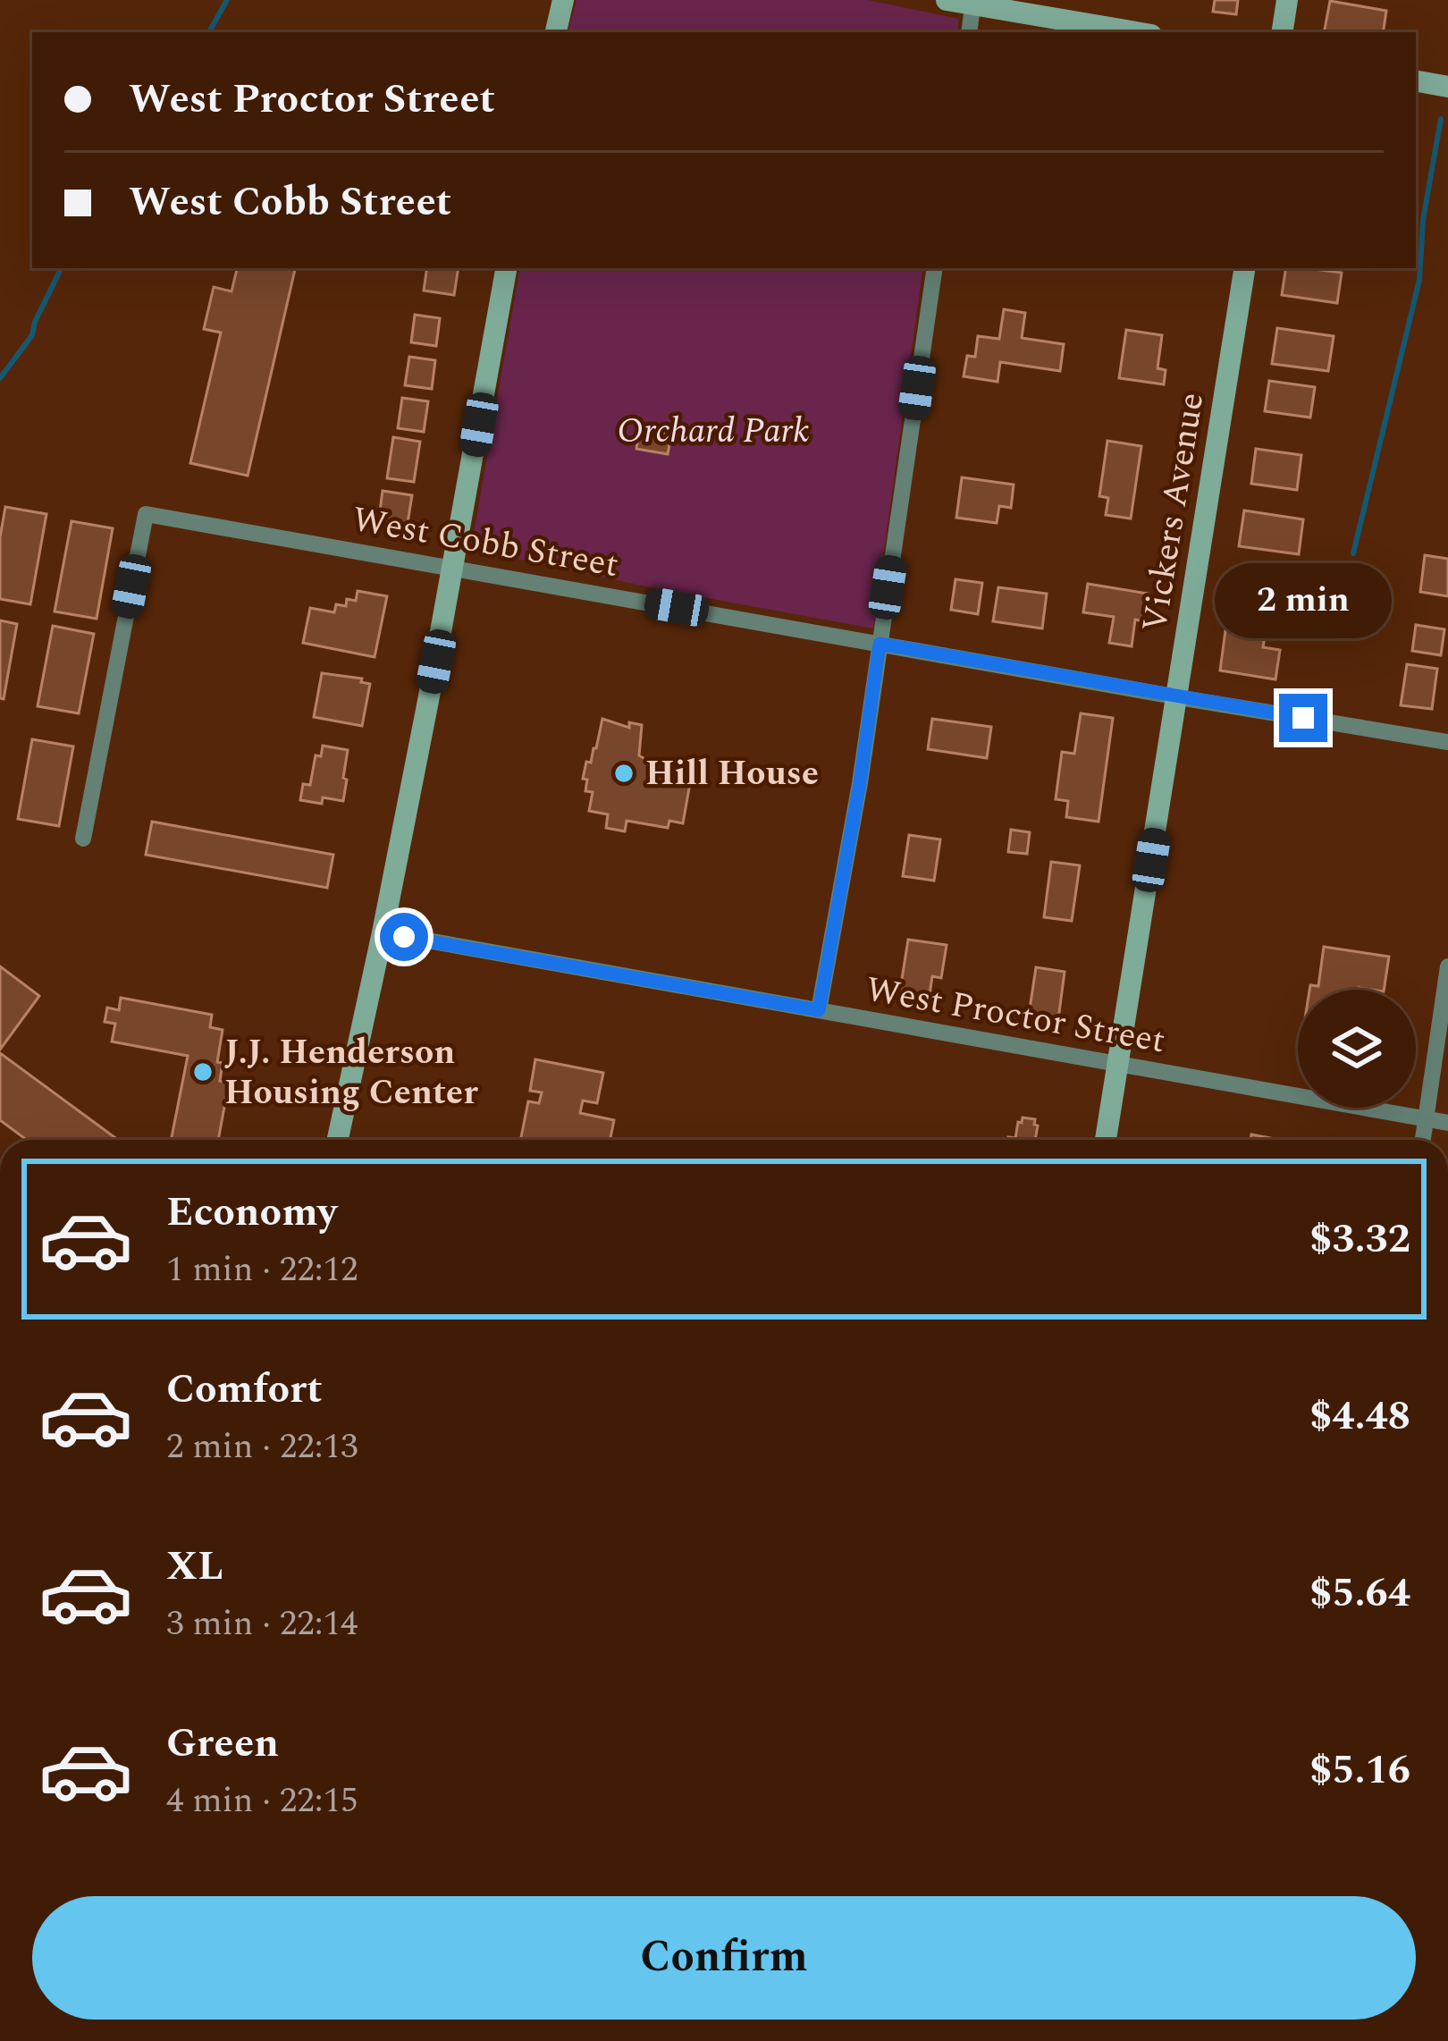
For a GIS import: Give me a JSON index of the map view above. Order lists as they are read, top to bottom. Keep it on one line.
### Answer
{"streets":{"main road":["Vickers Avenue"],"street":["West Cobb Street","West Proctor Street"]},"crossings":[["Vickers Avenue","West Cobb Street"],["Vickers Avenue","West Proctor Street"]],"parks":["Orchard Park"],"places":["Hill House","J.J. Henderson Housing Center"],"page":{"banner":["West Proctor Street","West Cobb Street"],"bubble":"2 min","list":[{"name":"Economy","note":"1 min · 22:12","value":"$3.32"},{"name":"Comfort","note":"2 min · 22:13","value":"$4.48"},{"name":"XL","note":"3 min · 22:14","value":"$5.64"},{"name":"Green","note":"4 min · 22:15","value":"$5.16"}],"buttons":"Confirm"}}
